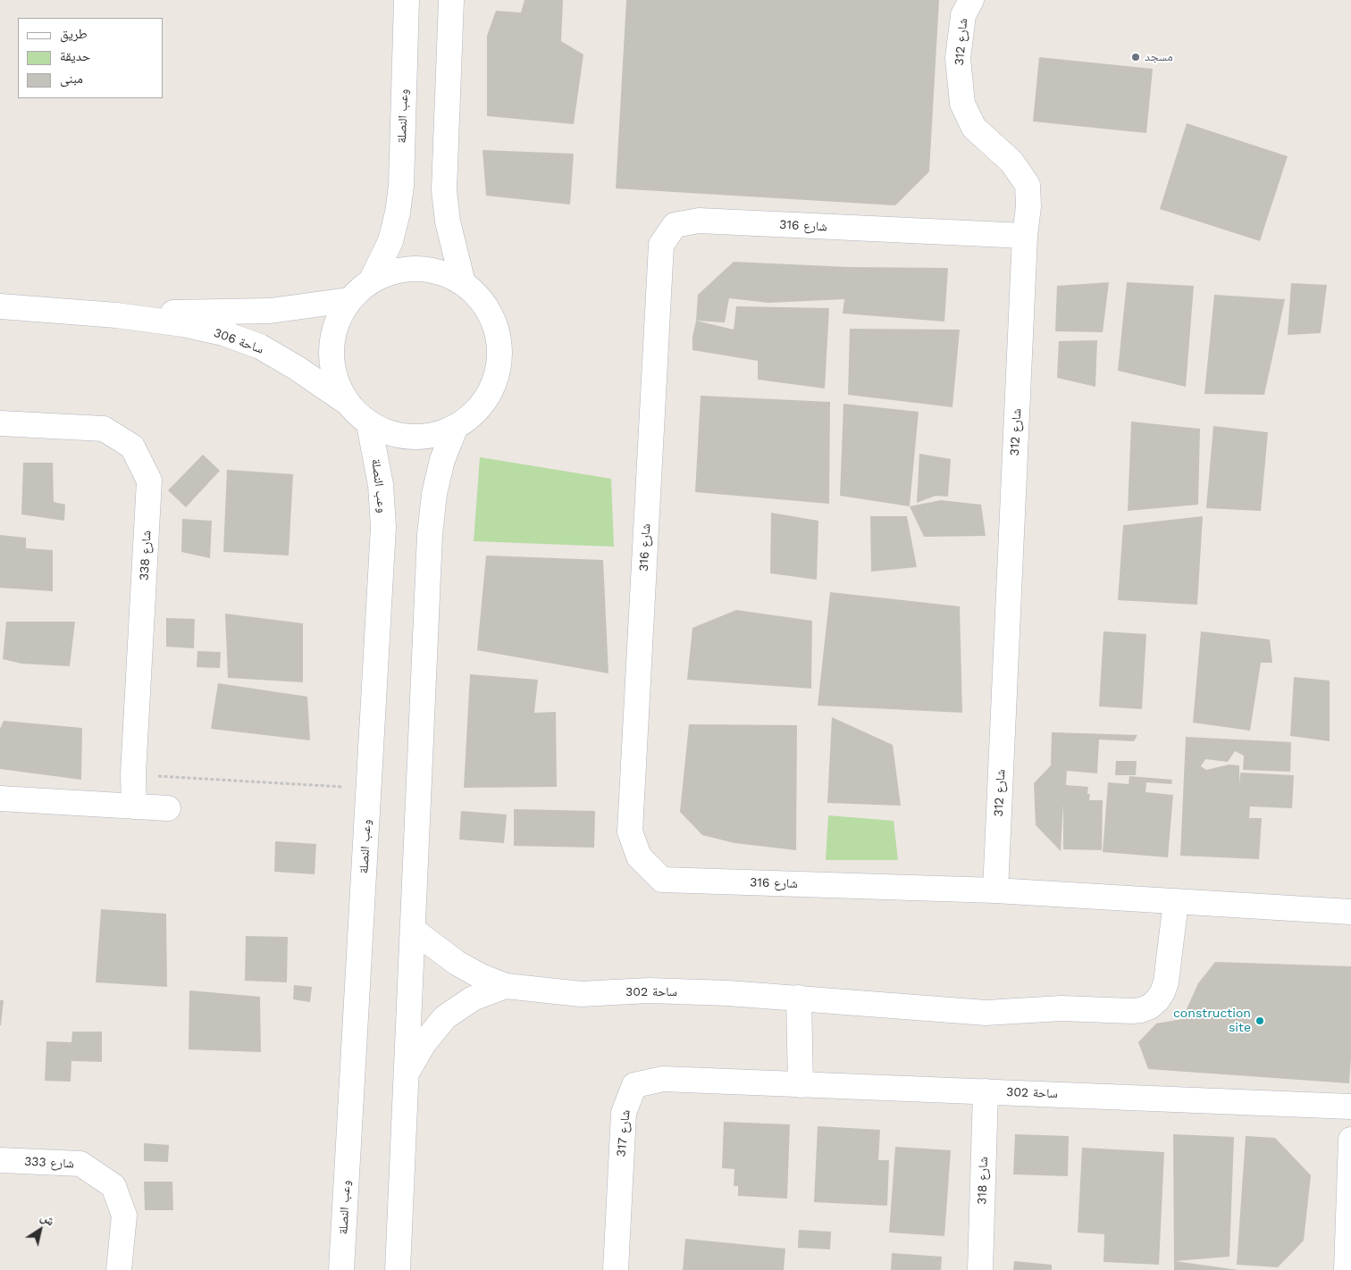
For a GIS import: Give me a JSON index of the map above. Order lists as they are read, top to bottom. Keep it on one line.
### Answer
{"streets":{"street":["شارع 312","وعب النصلة","شارع 316","ساحة 306","شارع 338","ساحة 302","شارع 317","شارع 333","شارع 318"]},"crossings":[["شارع 312","شارع 316"],["ساحة 302","شارع 317"],["ساحة 302","شارع 318"]],"places":["مسجد","construction site"],"legend":["طريق","حديقة","مبنى"],"north":"top right"}
